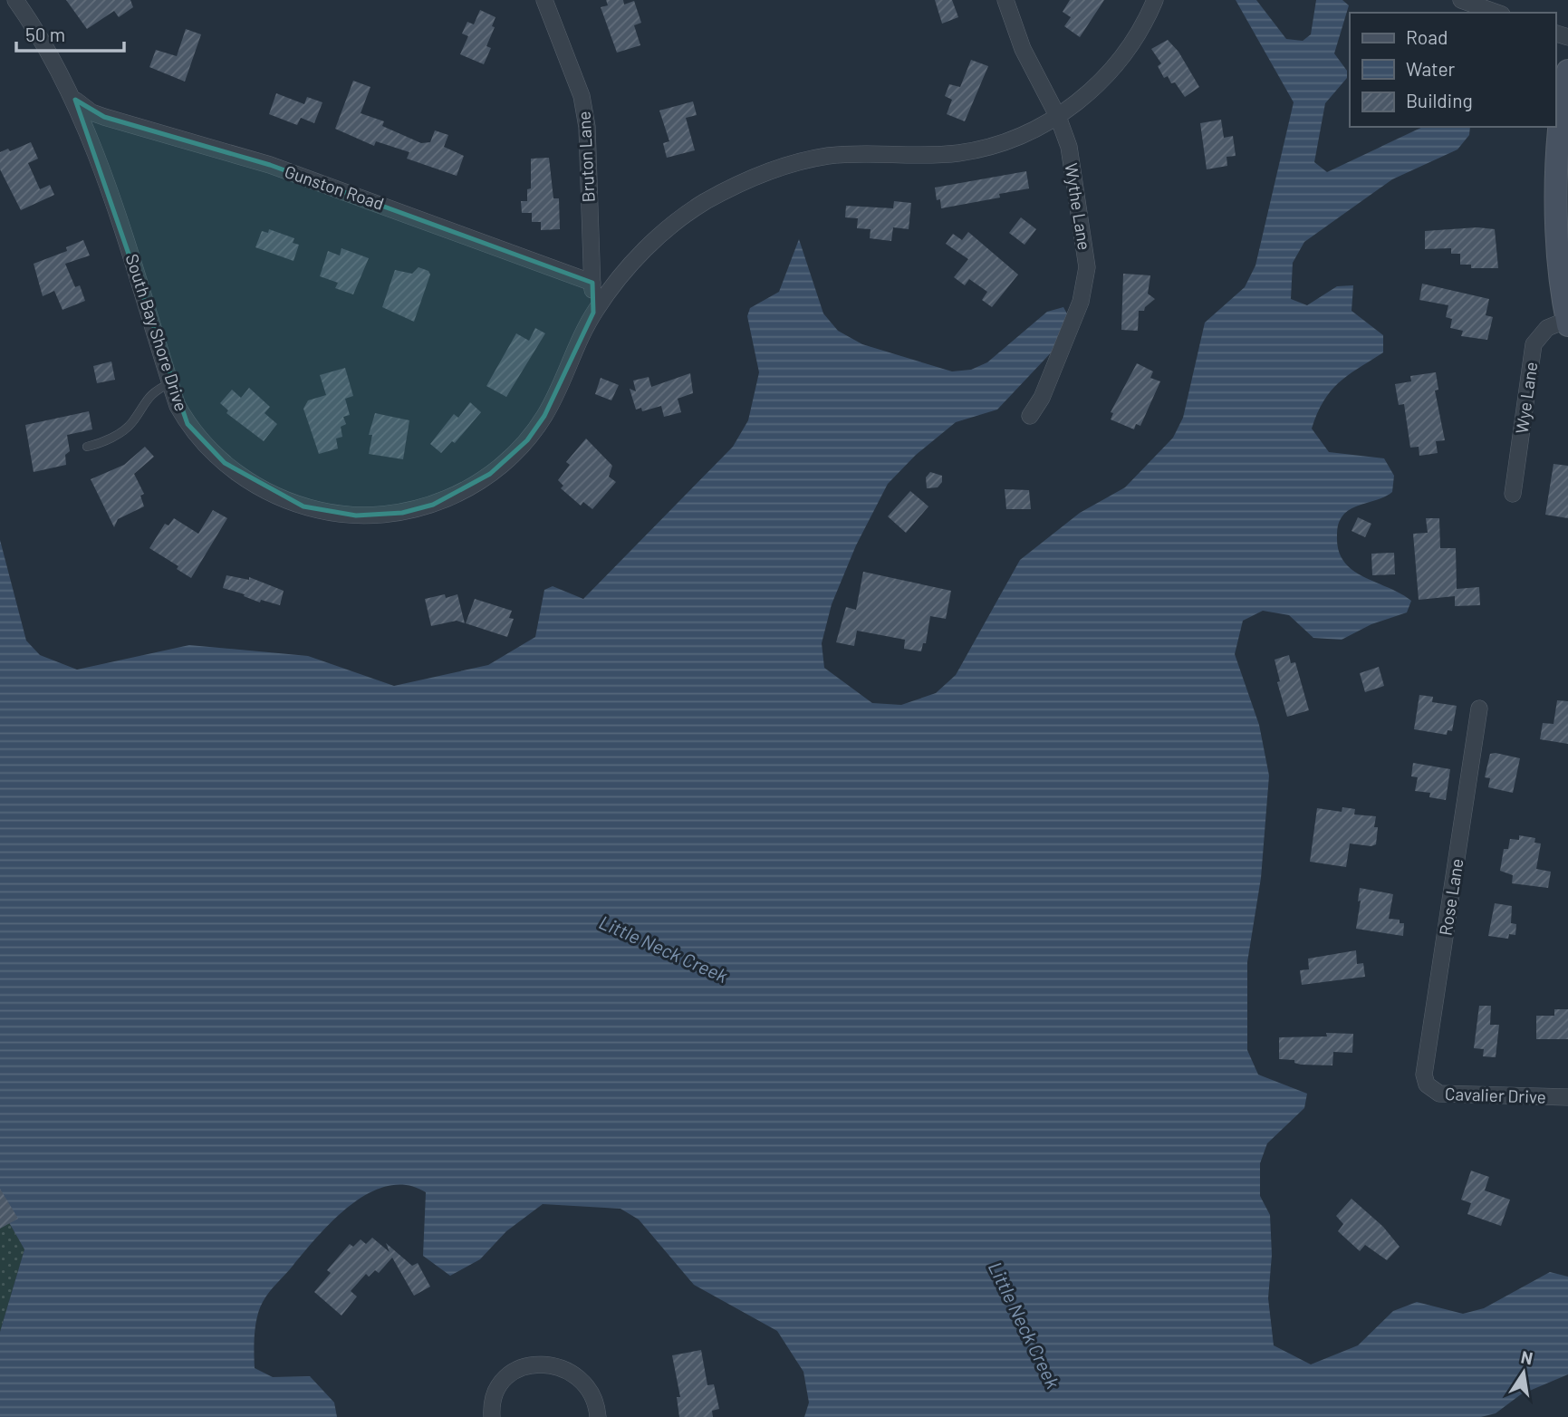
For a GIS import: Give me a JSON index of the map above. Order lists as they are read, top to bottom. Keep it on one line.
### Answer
{"streets":{"street":["Bruton Lane","Gunston Road","Wythe Lane","South Bay Shore Drive","Wye Lane","Rose Lane","Cavalier Drive"]},"crossings":[["Bruton Lane","Gunston Road"],["Bruton Lane","South Bay Shore Drive"],["Gunston Road","South Bay Shore Drive"],["Wythe Lane","South Bay Shore Drive"],["Rose Lane","Cavalier Drive"]],"water":["Little Neck Creek"],"legend":["Road","Water","Building"],"scale_bar":"50 m","north":"top"}
